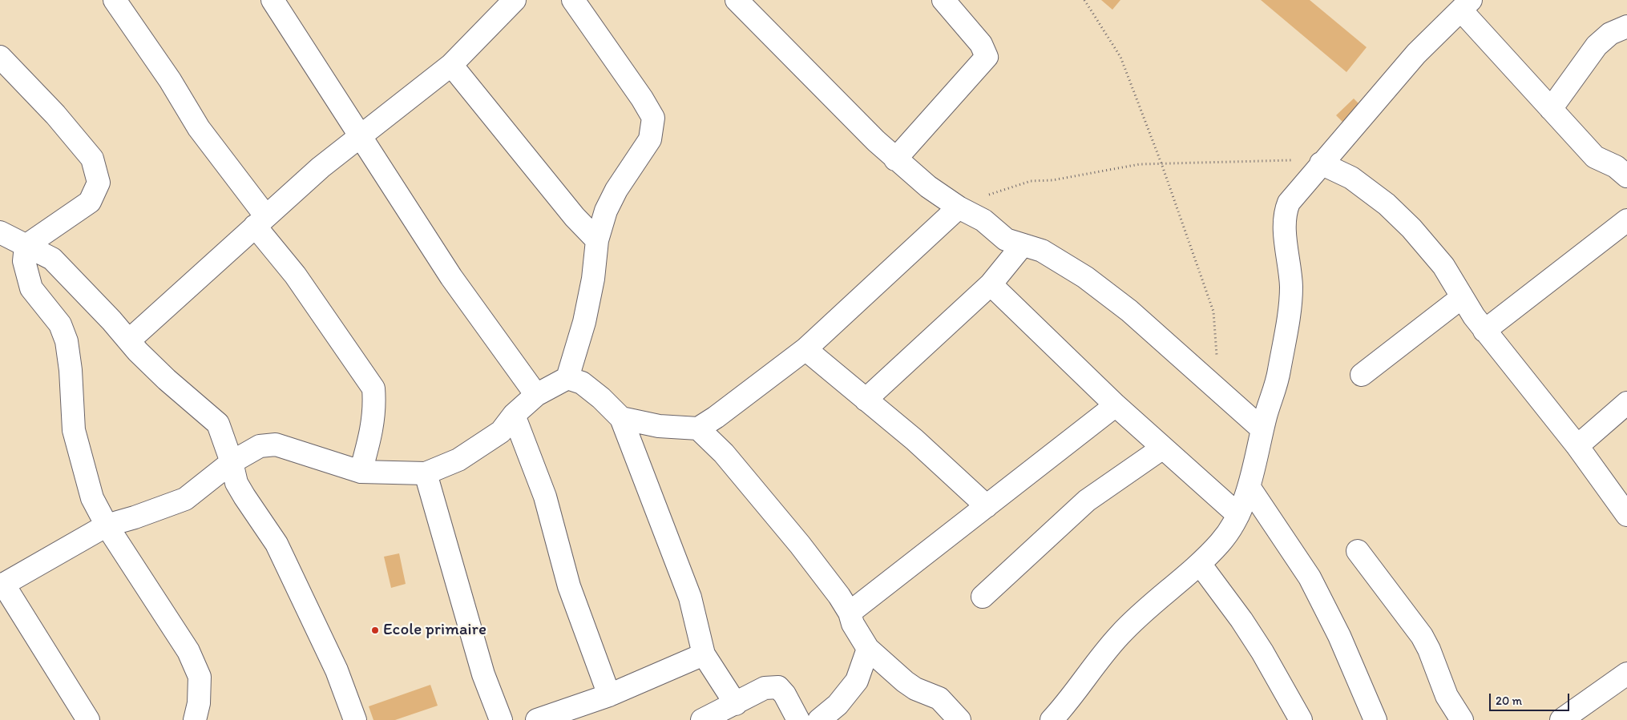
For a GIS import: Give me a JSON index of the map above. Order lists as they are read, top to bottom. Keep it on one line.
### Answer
{"places":["Ecole primaire"],"scale_bar":"20 m"}
